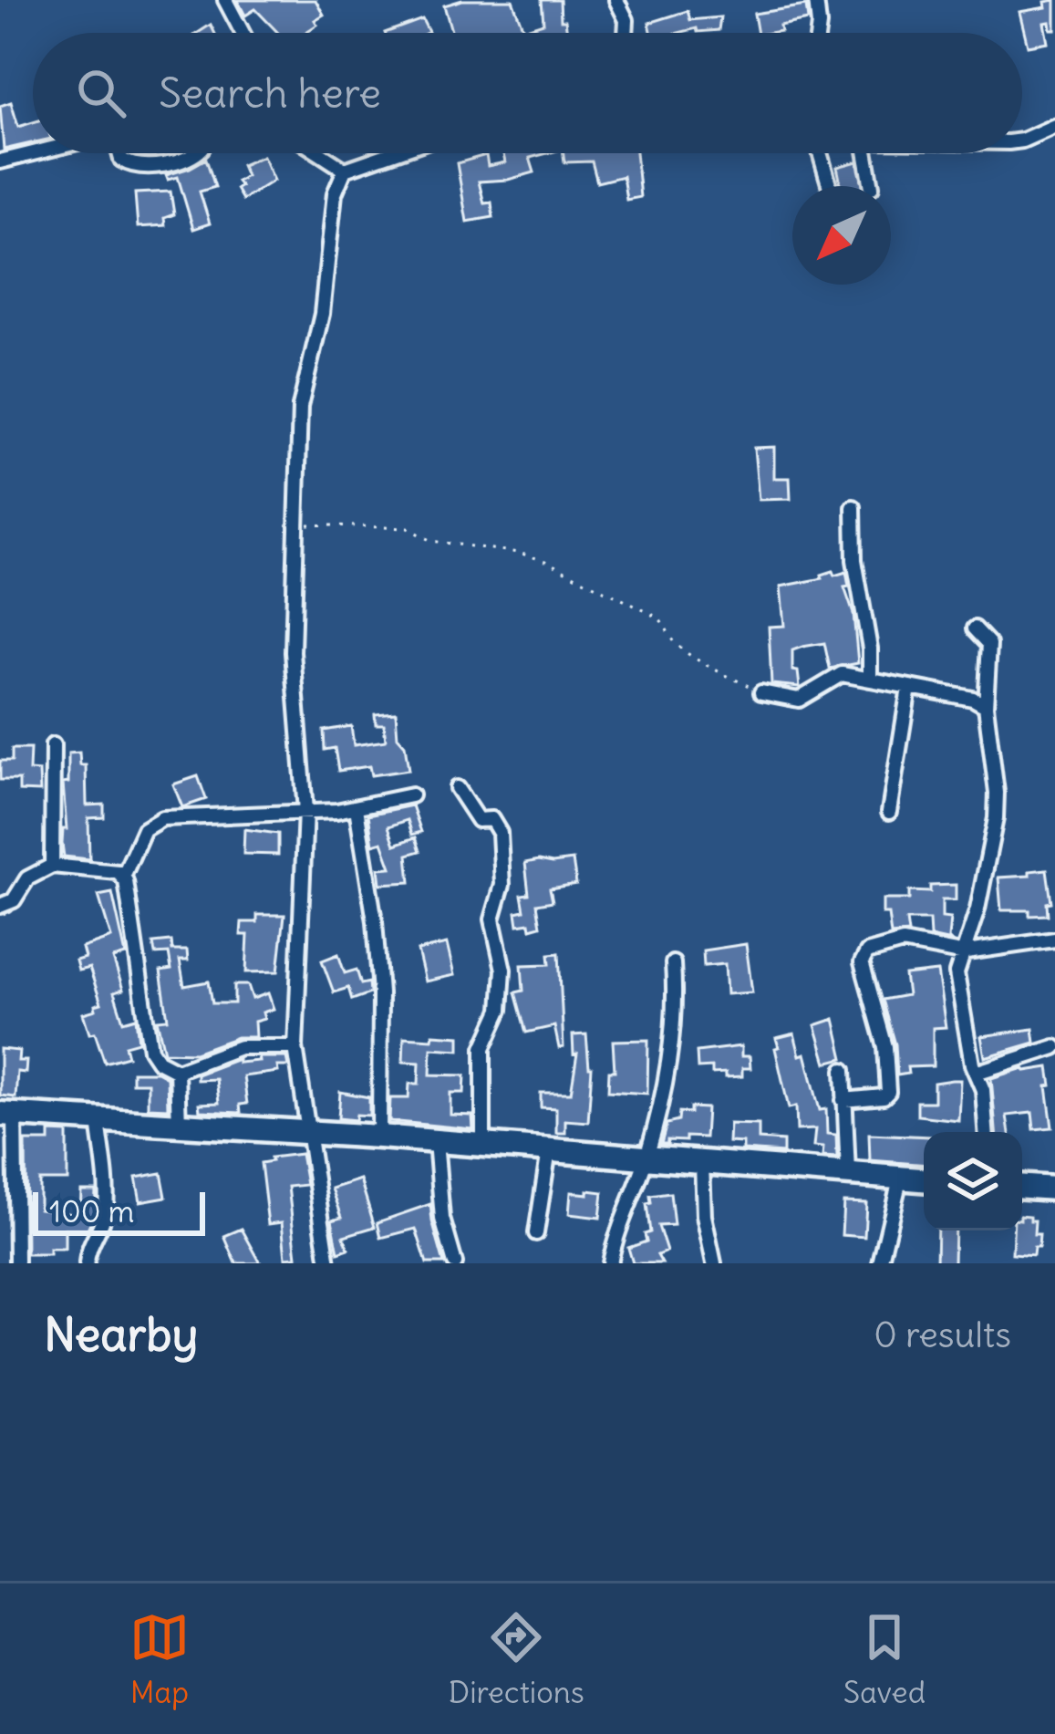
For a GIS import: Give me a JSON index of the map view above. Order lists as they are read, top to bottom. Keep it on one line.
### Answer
{"scale_bar":"100 m","north":"bottom left","page":{"search":"Search here","scale":"100 m","heading":["Nearby","0 results"],"nav":["Map","Directions","Saved"]}}
